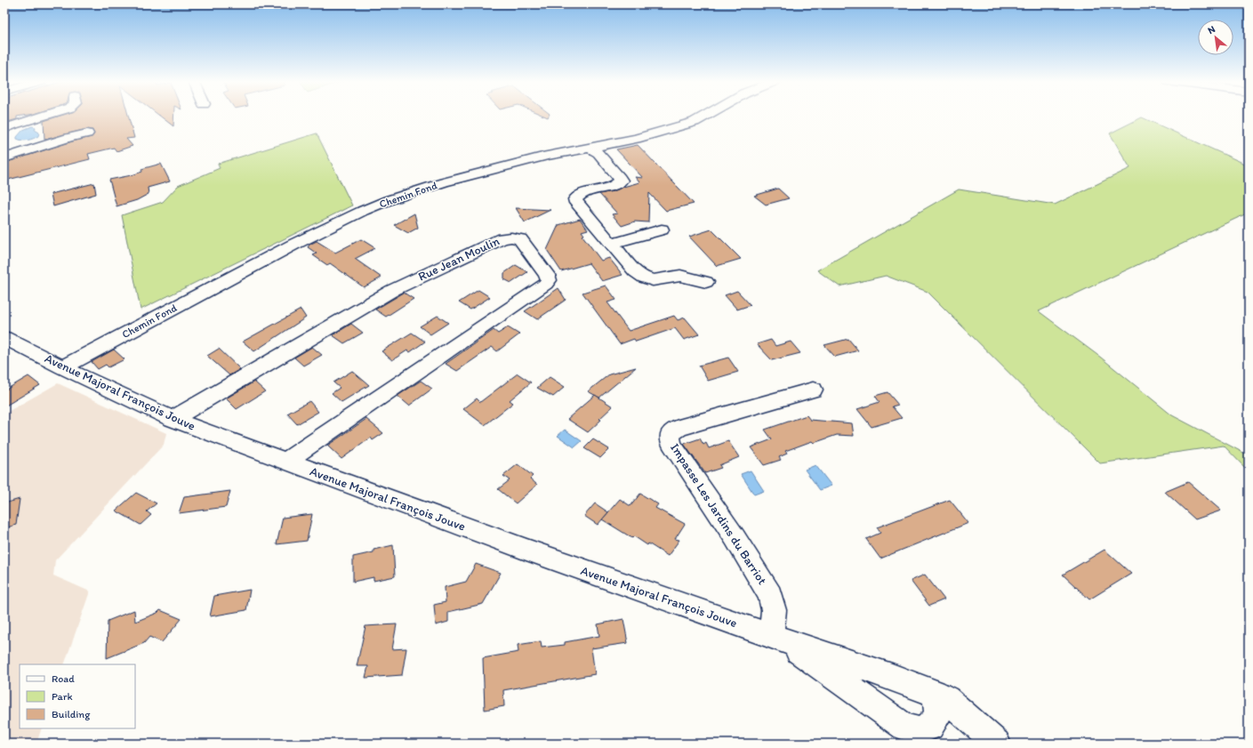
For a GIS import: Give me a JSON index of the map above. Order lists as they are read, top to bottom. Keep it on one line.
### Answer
{"streets":{"street":["Chemin Fond","Rue Jean Moulin","Avenue Majoral François Jouve","Impasse Les Jardins du Barriot"]},"crossings":[["Chemin Fond","Avenue Majoral François Jouve"],["Rue Jean Moulin","Avenue Majoral François Jouve"],["Avenue Majoral François Jouve","Impasse Les Jardins du Barriot"]],"legend":["Road","Park","Building"],"north":"top left"}
